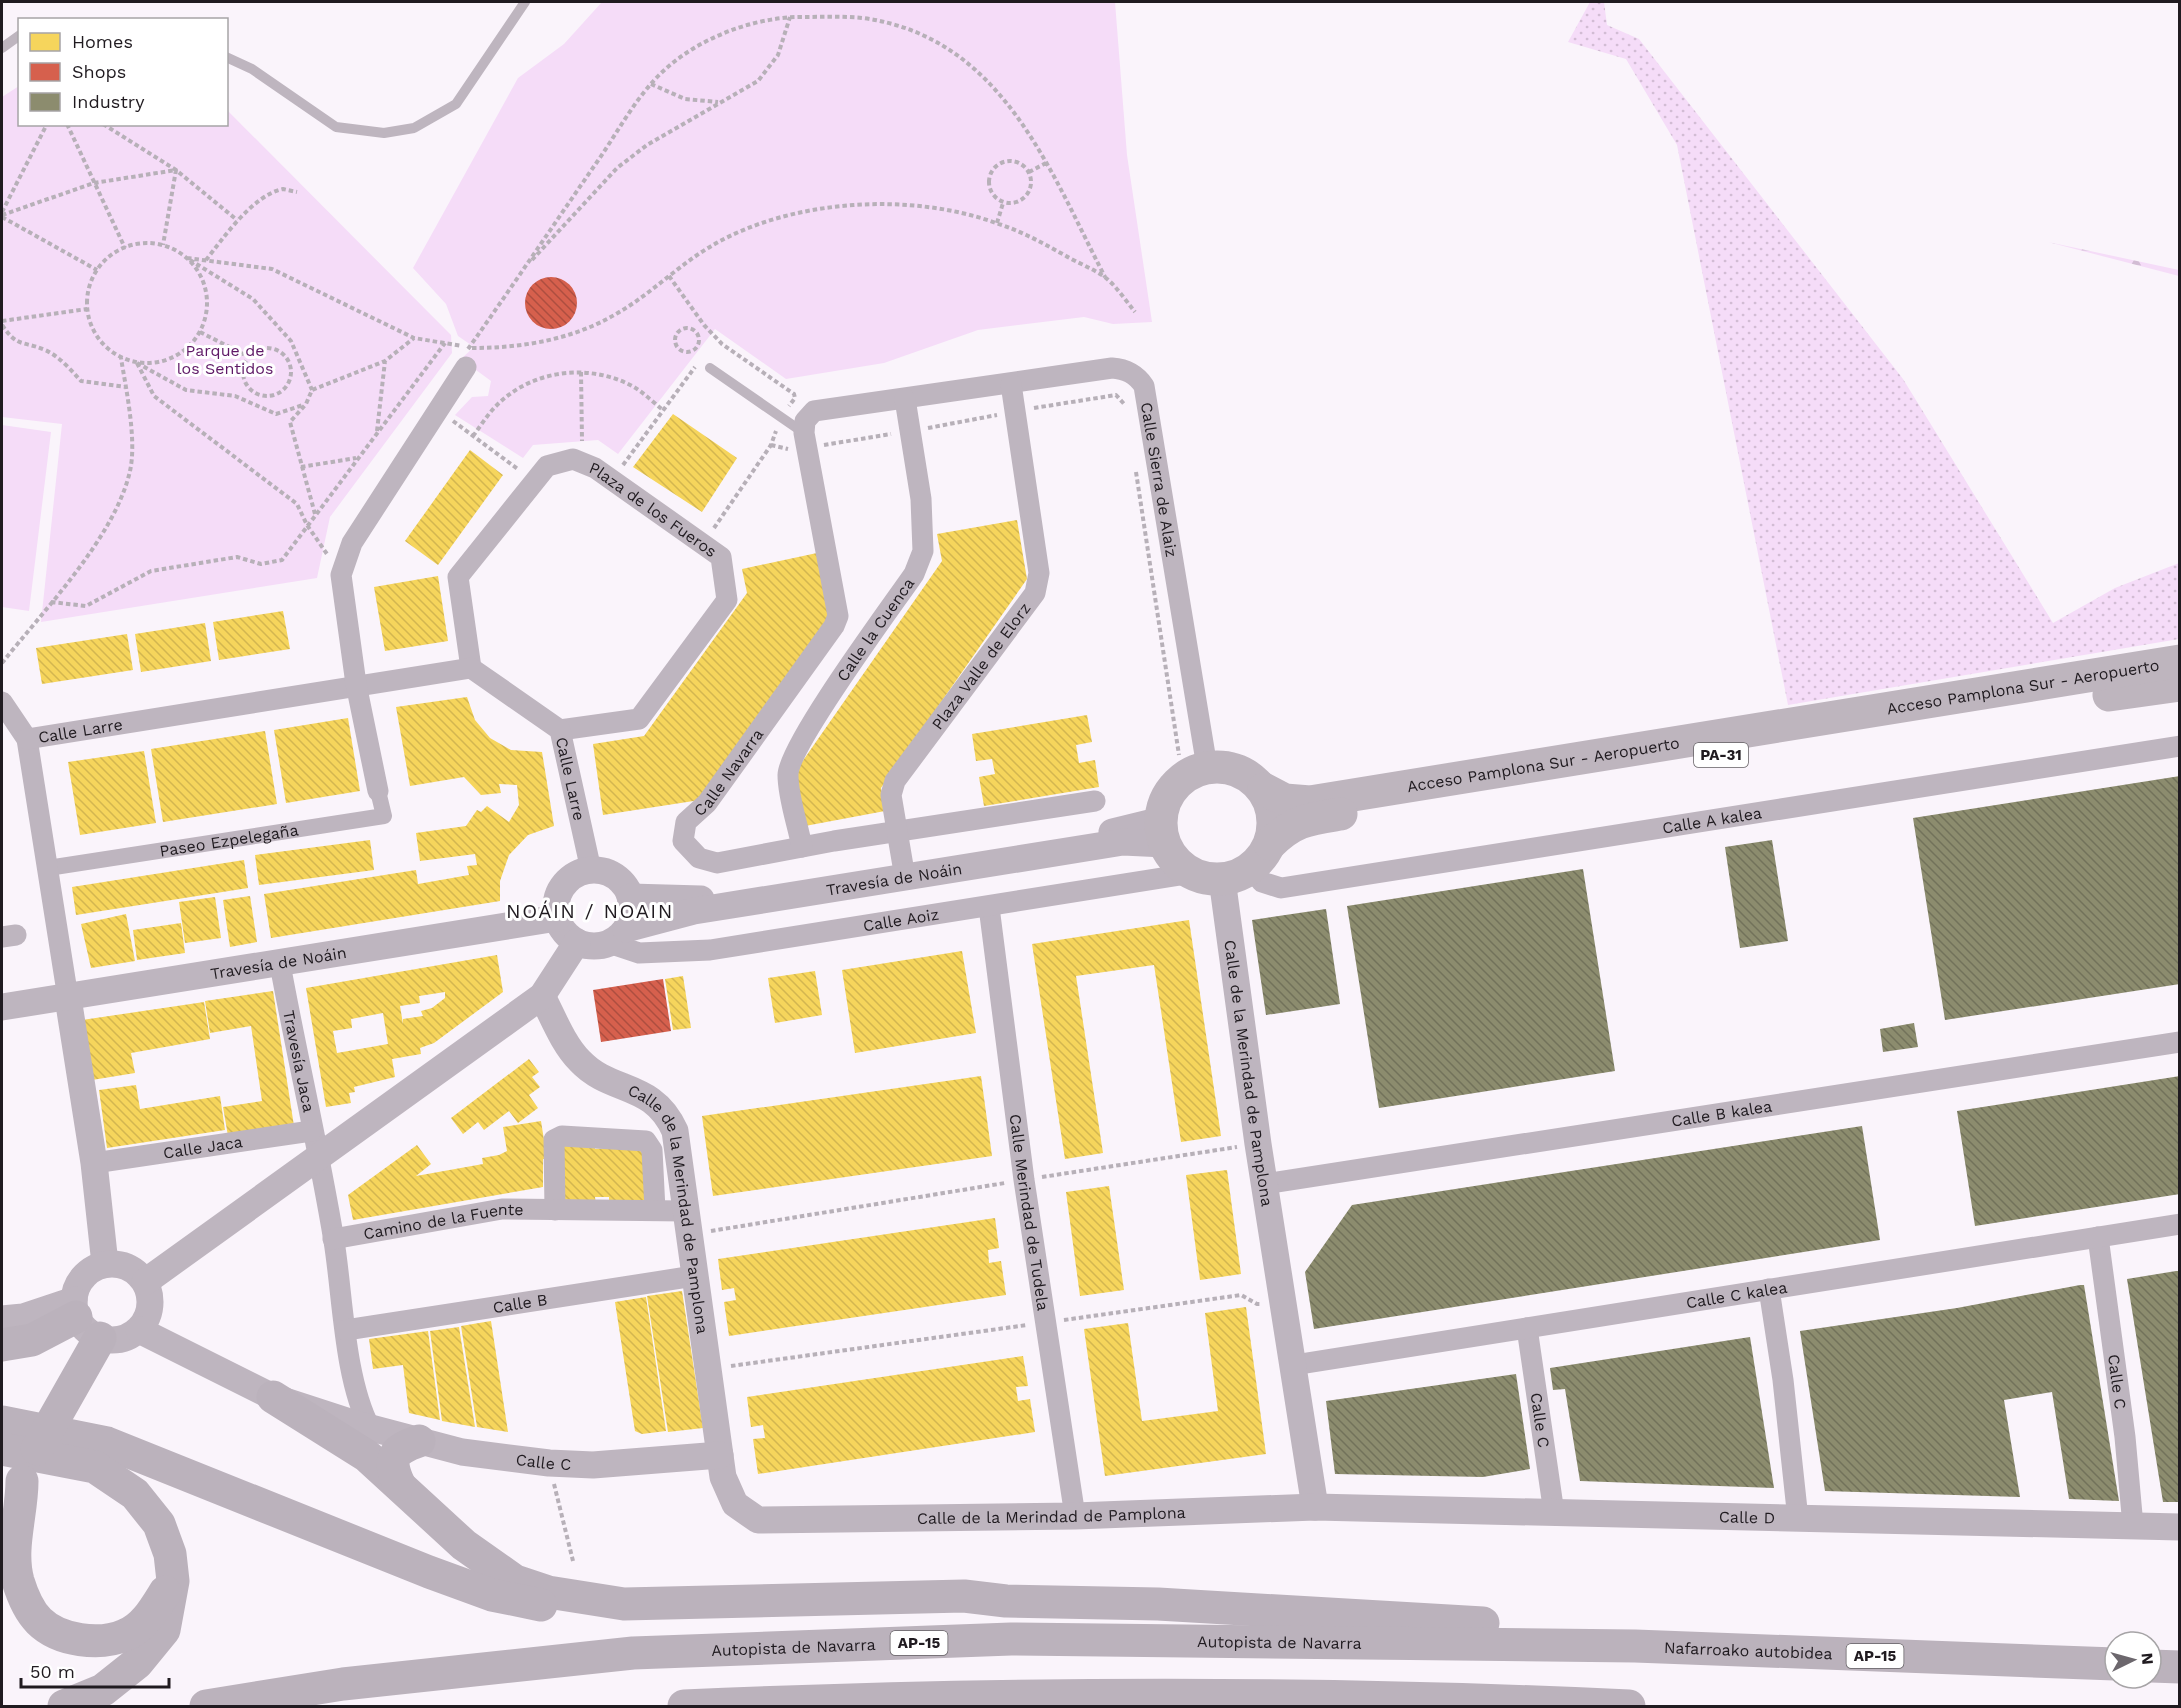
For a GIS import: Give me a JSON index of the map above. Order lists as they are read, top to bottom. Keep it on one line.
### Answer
{"streets":{"highway":["Acceso Pamplona Sur - Aeropuerto","PA-31","Autopista de Navarra","AP-15","Nafarroako autobidea"],"street":["Calle Sierra de Alaiz","Plaza de los Fueros","Calle la Cuenca","Plaza Valle de Elorz","Calle Larre","Calle Navarra","Calle A kalea","Paseo Ezpelegaña","Travesía de Noáin","Calle Aoiz","Travesía Jaca","Calle de la Merindad de Pamplona","Calle B kalea","Calle Jaca","Calle Merindad de Tudela","Camino de la Fuente","Calle C kalea","Calle B","Calle C","Calle D"]},"crossings":[["Calle Sierra de Alaiz","Calle la Cuenca"],["Calle Sierra de Alaiz","Plaza Valle de Elorz"],["Calle Sierra de Alaiz","Acceso Pamplona Sur - Aeropuerto"],["Calle Sierra de Alaiz","Calle Navarra"],["Calle Sierra de Alaiz","Calle A kalea"],["Calle Sierra de Alaiz","Travesía de Noáin"],["Calle Sierra de Alaiz","Calle Aoiz"],["Calle Sierra de Alaiz","Calle de la Merindad de Pamplona"],["Plaza de los Fueros","Calle Larre"],["Calle la Cuenca","Calle Navarra"],["Plaza Valle de Elorz","Calle Navarra"],["Plaza Valle de Elorz","Travesía de Noáin"],["Acceso Pamplona Sur - Aeropuerto","Calle A kalea"],["Acceso Pamplona Sur - Aeropuerto","Travesía de Noáin"],["Acceso Pamplona Sur - Aeropuerto","Calle Aoiz"],["Acceso Pamplona Sur - Aeropuerto","Calle de la Merindad de Pamplona"],["Calle Larre","Paseo Ezpelegaña"],["Calle Larre","Travesía de Noáin"],["Calle Larre","Calle Aoiz"],["Calle A kalea","Travesía de Noáin"],["Calle A kalea","Calle Aoiz"],["Calle A kalea","Calle de la Merindad de Pamplona"],["Travesía de Noáin","Calle Aoiz"],["Travesía de Noáin","Travesía Jaca"],["Travesía de Noáin","Calle de la Merindad de Pamplona"],["Calle Aoiz","Calle de la Merindad de Pamplona"],["Calle Aoiz","Calle Merindad de Tudela"],["Travesía Jaca","Calle Jaca"],["Calle de la Merindad de Pamplona","Calle B kalea"],["Calle de la Merindad de Pamplona","Calle Merindad de Tudela"],["Calle de la Merindad de Pamplona","Camino de la Fuente"],["Calle de la Merindad de Pamplona","Calle C kalea"],["Calle de la Merindad de Pamplona","Calle B"],["Calle de la Merindad de Pamplona","Calle C"],["Calle de la Merindad de Pamplona","Calle D"],["Calle C kalea","Calle C"],["Calle C","Calle D"],["Autopista de Navarra","Nafarroako autobidea"]],"districts":["NOÁIN / NOAIN"],"parks":["Parque de los Sentidos"],"legend":["Homes","Shops","Industry"],"scale_bar":"50 m","north":"right"}
